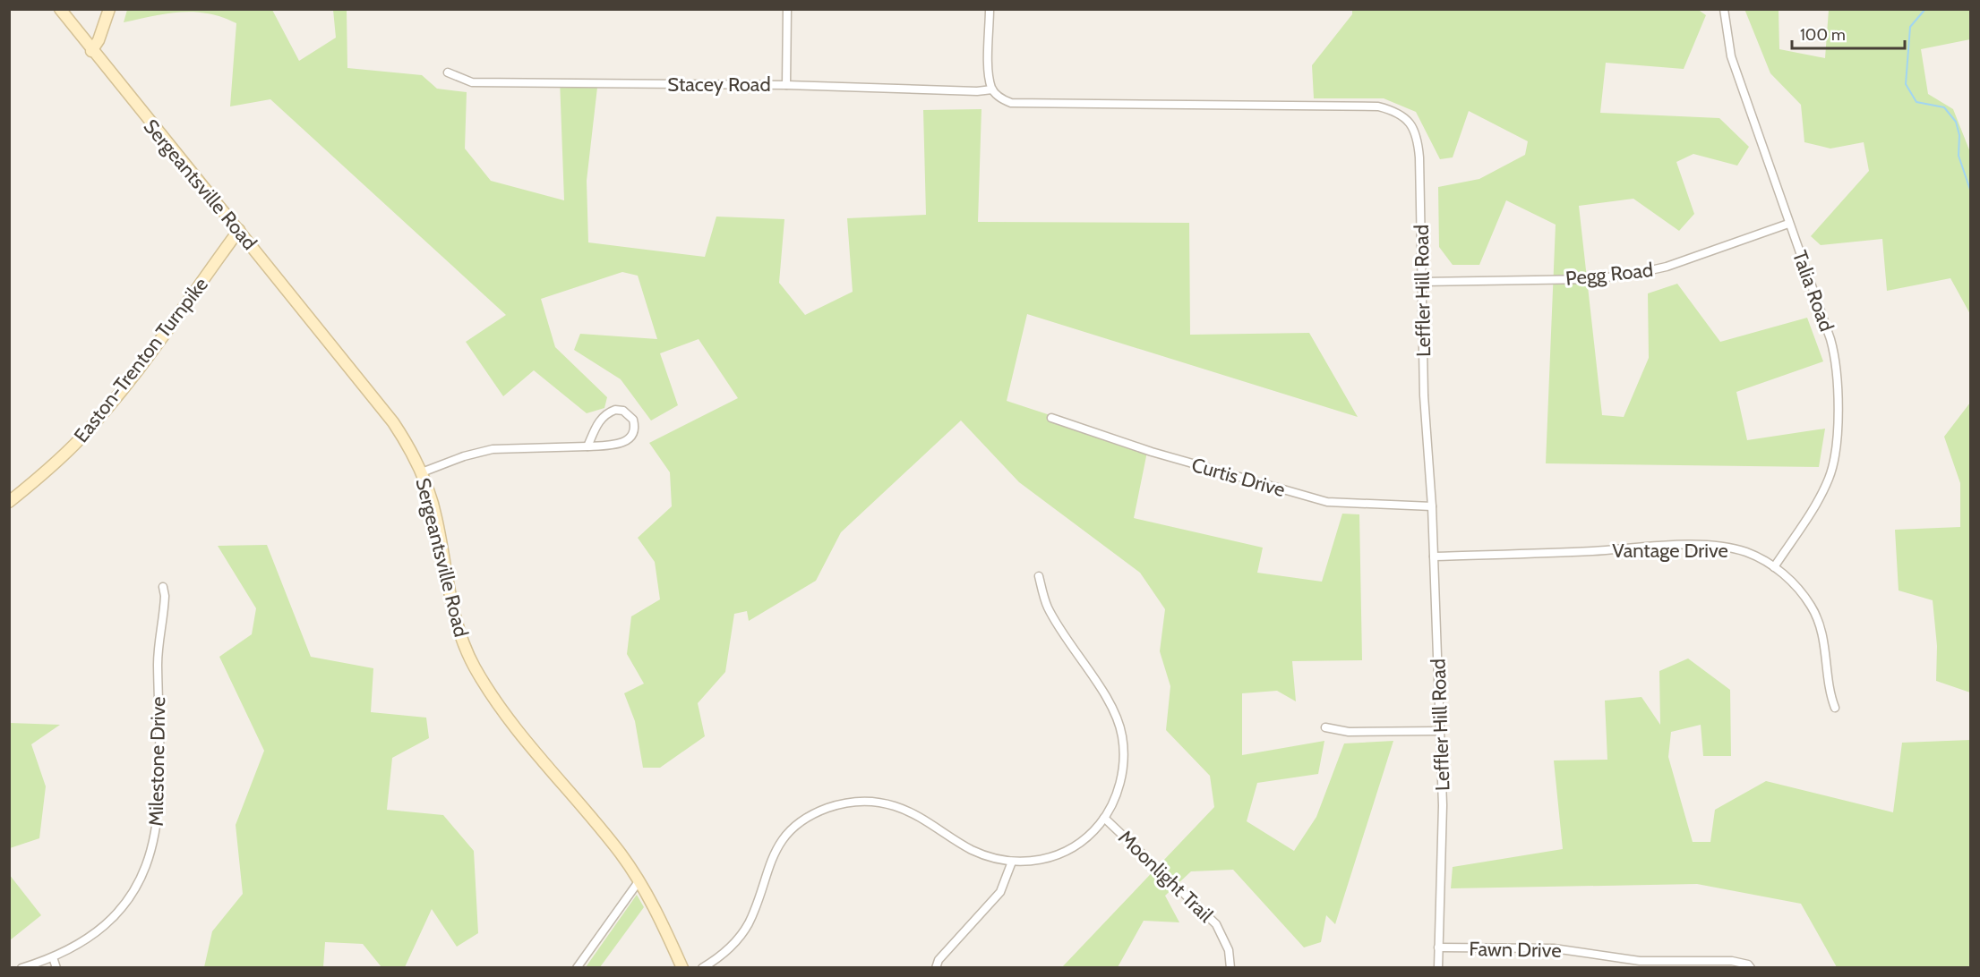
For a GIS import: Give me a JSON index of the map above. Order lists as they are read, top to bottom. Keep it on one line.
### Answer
{"streets":{"main road":["Sergeantsville Road","Easton-Trenton Turnpike"],"street":["Stacey Road","Pegg Road","Leffler Hill Road","Talia Road","Curtis Drive","Vantage Drive","Milestone Drive","Moonlight Trail","Fawn Drive"]},"crossings":[["Stacey Road","Leffler Hill Road"],["Sergeantsville Road","Easton-Trenton Turnpike"],["Pegg Road","Leffler Hill Road"],["Pegg Road","Talia Road"],["Leffler Hill Road","Curtis Drive"],["Leffler Hill Road","Vantage Drive"],["Leffler Hill Road","Fawn Drive"],["Talia Road","Vantage Drive"]],"scale_bar":"100 m"}
